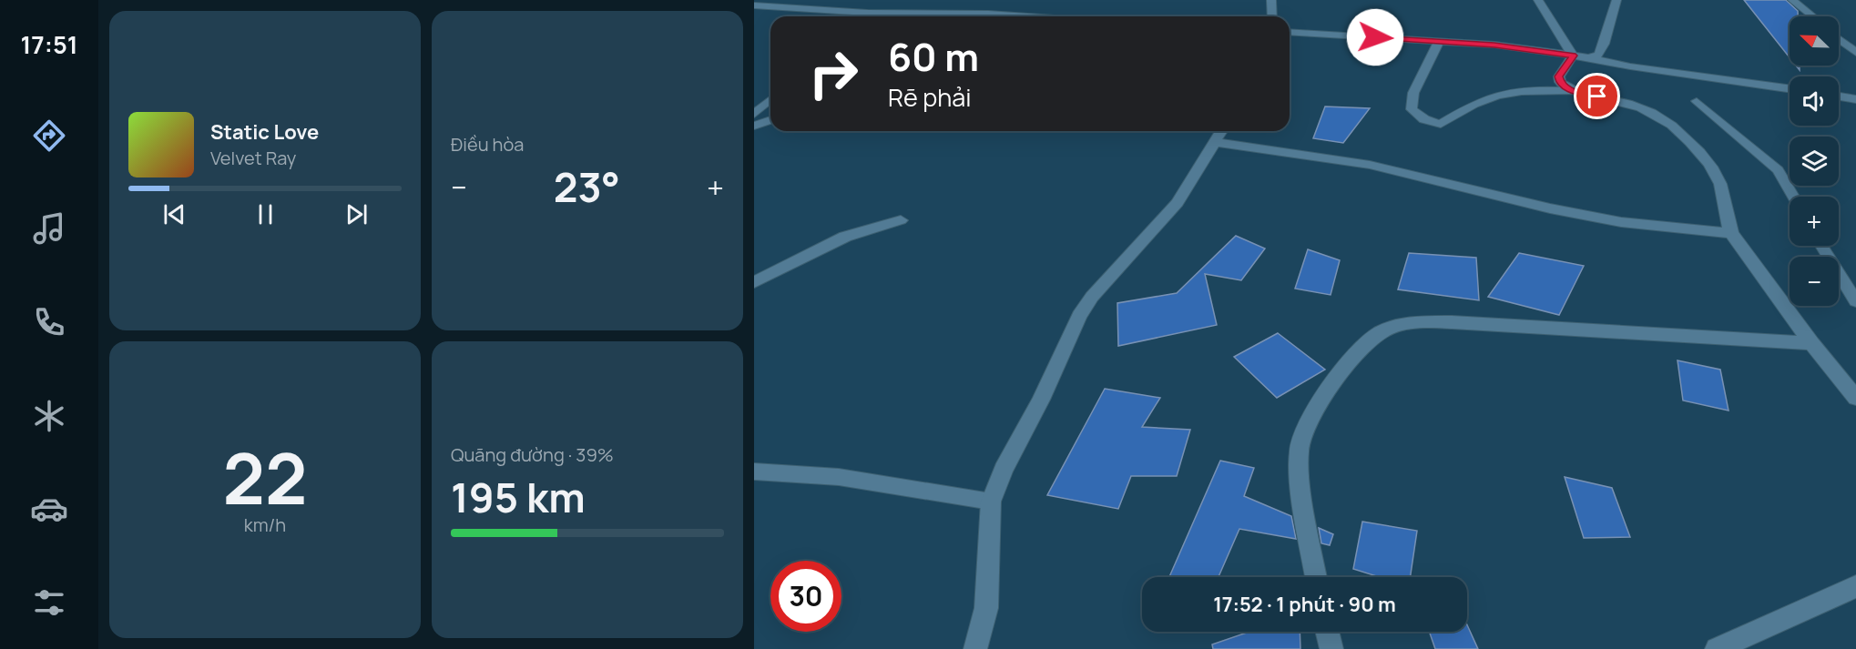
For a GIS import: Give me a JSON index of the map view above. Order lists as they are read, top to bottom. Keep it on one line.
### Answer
{"north":"top left","page":{"tabs":"17:51","tile":["Điều hòa",["22","km/h"],["Quãng đường · 39%","195 km"]],"map_buttons":["+","−"],"turn":["60 m","Rẽ phải"],"song":["Static Love","Velvet Ray"],"heat":["−","23°","+"],"limit":"30","trip":"17:52 · 1 phút · 90 m"}}
